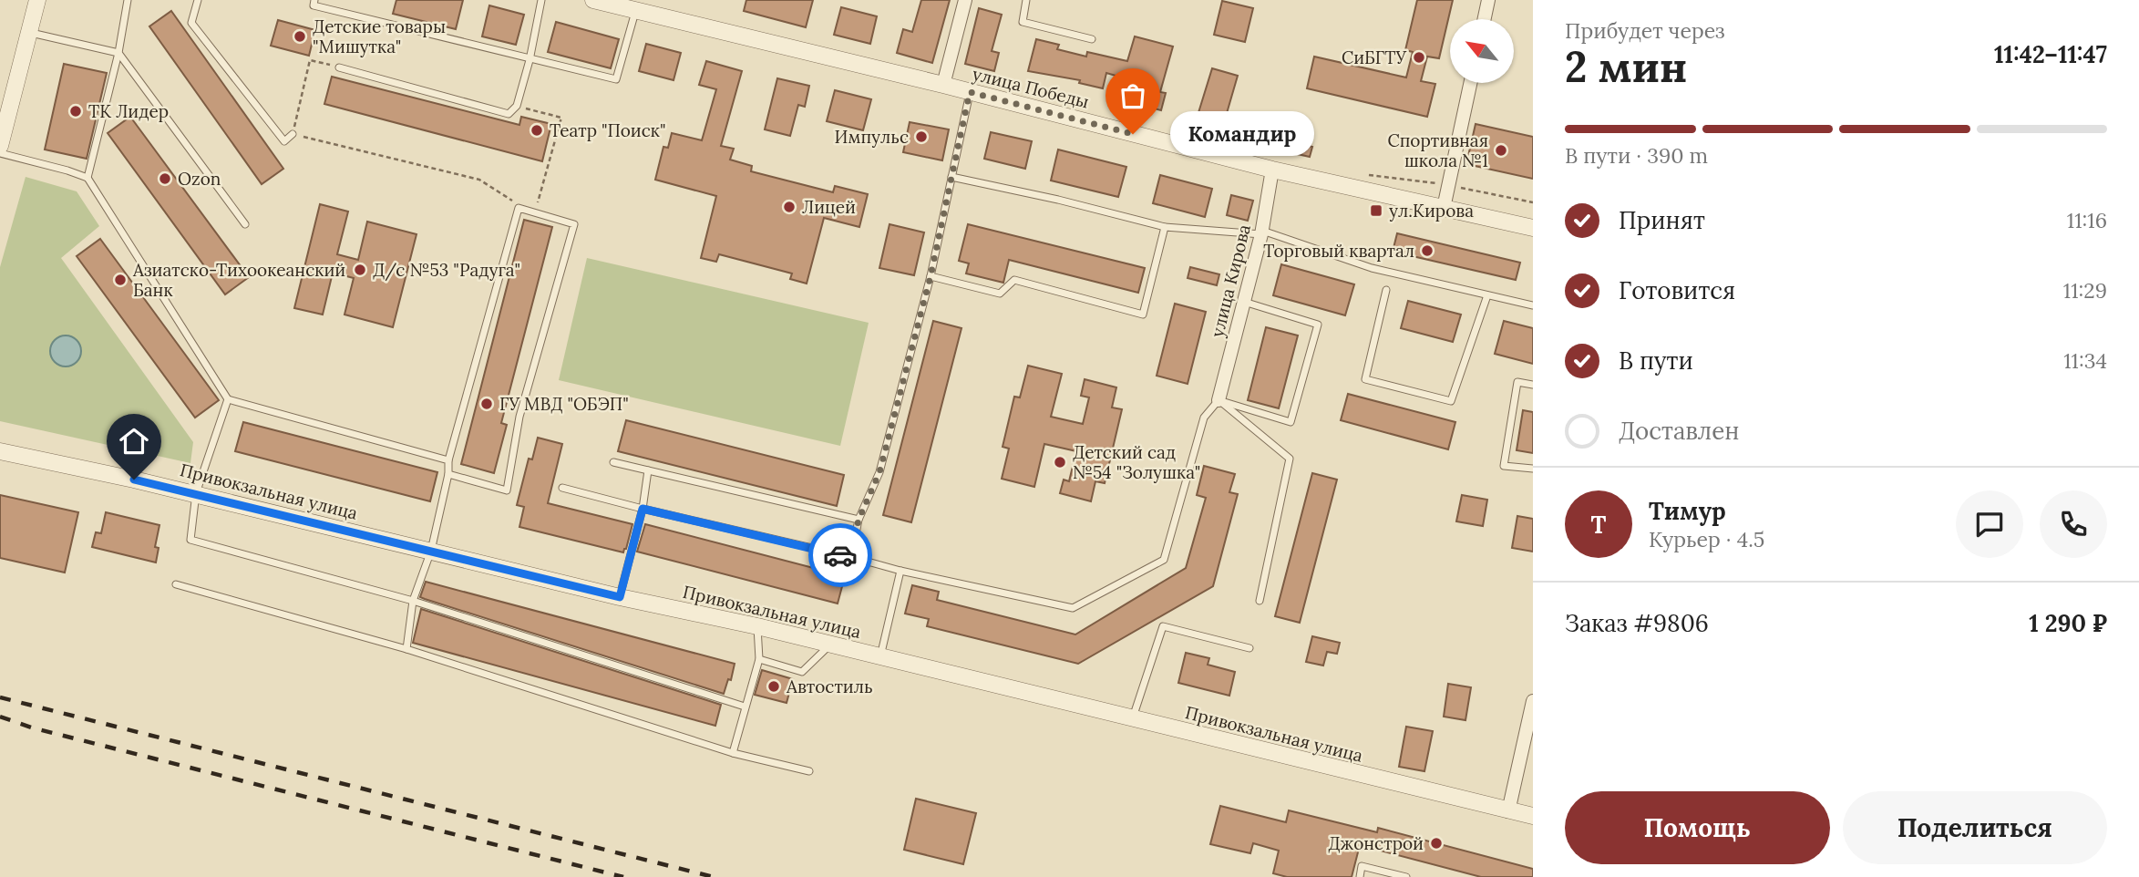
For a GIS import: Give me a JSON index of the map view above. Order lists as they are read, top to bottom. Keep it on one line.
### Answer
{"streets":{"street":["улица Победы","улица Кирова","Привокзальная улица"]},"crossings":[["улица Победы","улица Кирова"]],"places":{"other":["Детские товары \"Мишутка\"","СиБГТУ","ТК Лидер","Театр \"Поиск\"","Командир","Импульс","Спортивная школа №1","Ozon","Лицей","Торговый квартал","Д/с №53 \"Радуга\"","Азиатско-Тихоокеанский Банк","ГУ МВД \"ОБЭП\"","Детский сад №54 \"Золушка\"","Автостиль","Джонстрой"],"transit":["ул.Кирова"]},"north":"top left","page":{"heading":["2 мин","Прибудет через","11:42–11:47"],"panel":["Тимур","Курьер · 4.5","Заказ #9806","1 290 ₽"],"bar":"В пути · 390 m","bubble":"Командир","list":[["Принят","11:16"],["Готовится","11:29"],["В пути","11:34"],"Доставлен"],"round":"Т","buttons":["Помощь","Поделиться"]}}
